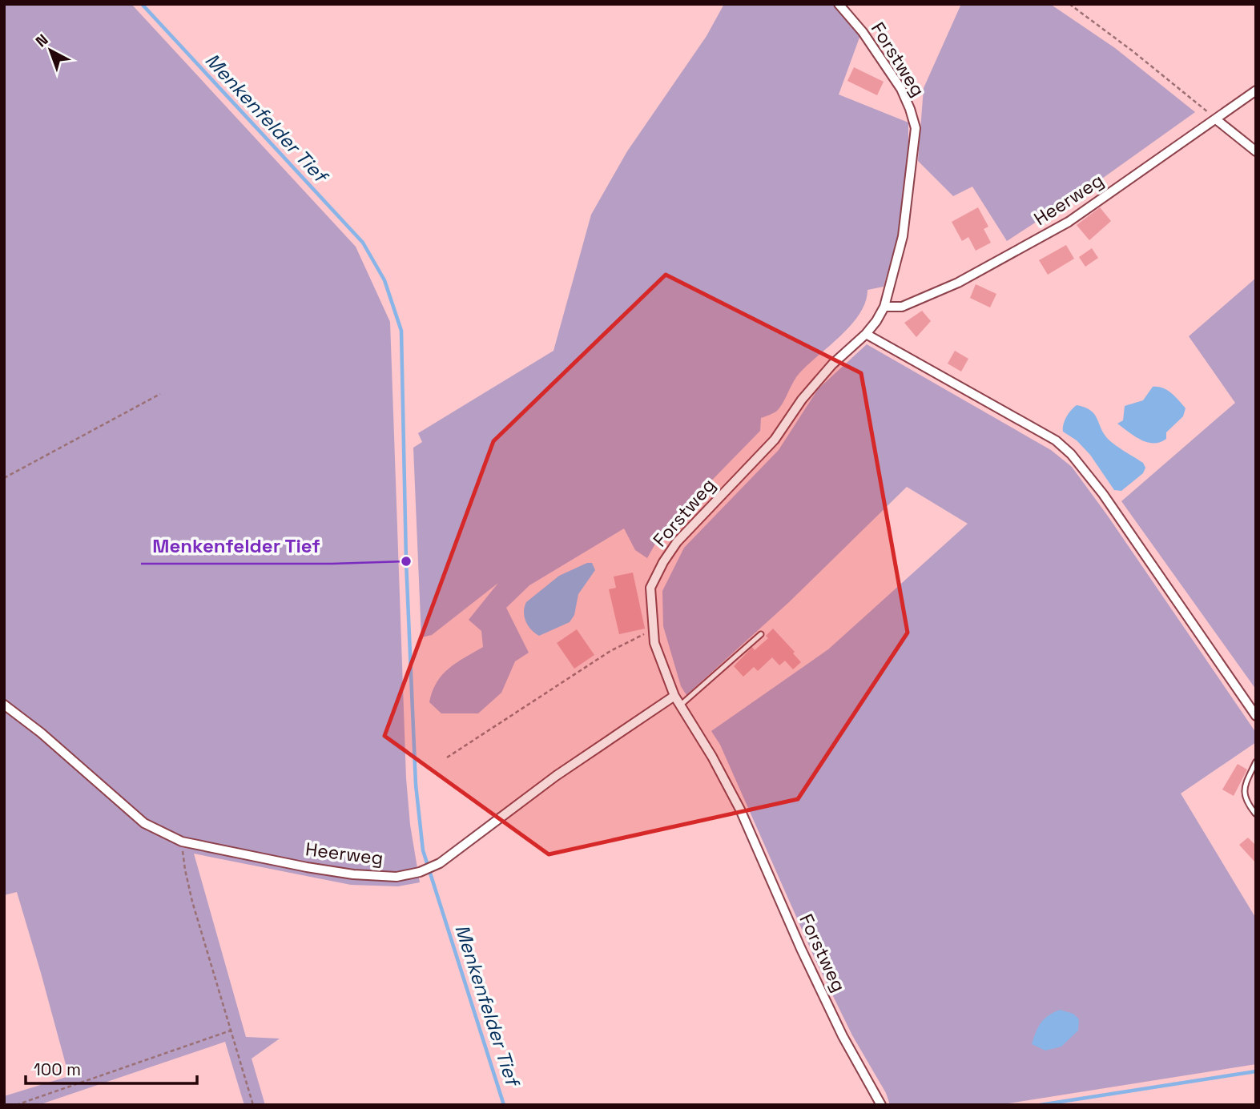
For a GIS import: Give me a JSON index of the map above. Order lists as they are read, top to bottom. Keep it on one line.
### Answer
{"streets":{"street":["Forstweg","Heerweg"]},"crossings":[["Forstweg","Heerweg"]],"water":["Menkenfelder Tief"],"places":["Menkenfelder Tief"],"scale_bar":"100 m","north":"top left"}
